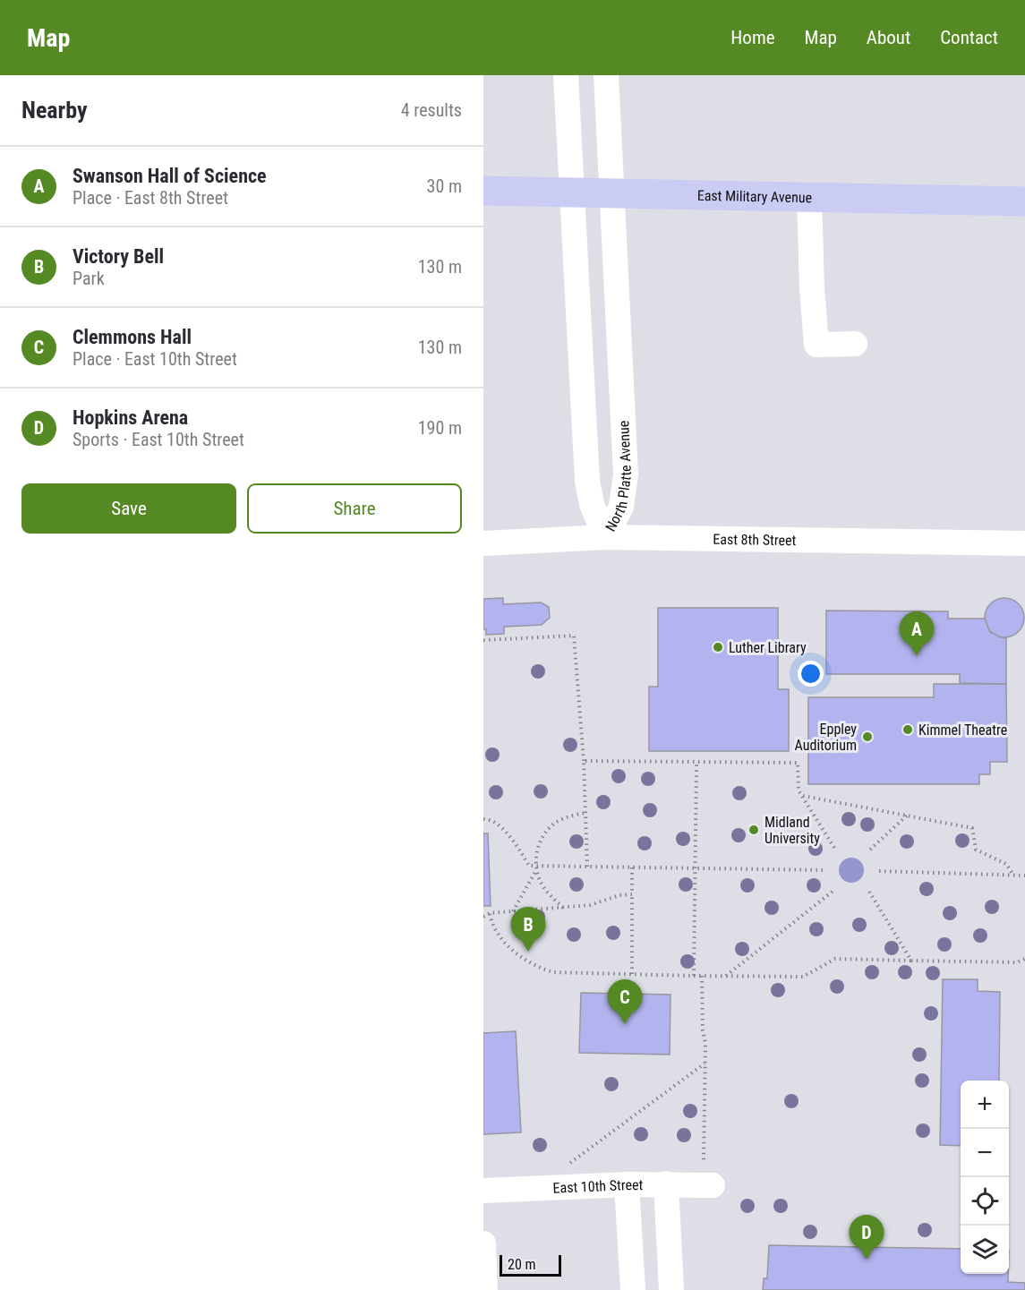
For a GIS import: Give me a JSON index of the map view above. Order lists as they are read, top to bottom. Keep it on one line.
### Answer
{"streets":{"main road":["East Military Avenue"],"street":["North Platte Avenue","East 8th Street","East 10th Street"]},"crossings":[["East Military Avenue","North Platte Avenue"],["North Platte Avenue","East 8th Street"]],"places":["Luther Library","Kimmel Theatre","Eppley Auditorium","Midland University"],"scale_bar":"20 m","page":{"header":"Map","nav":["Home","Map","About","Contact"],"heading":["Nearby","4 results"],"list":[{"mark":"A","name":"Swanson Hall of Science","note":"Place · East 8th Street","value":"30 m"},{"mark":"B","name":"Victory Bell","note":"Park","value":"130 m"},{"mark":"C","name":"Clemmons Hall","note":"Place · East 10th Street","value":"130 m"},{"mark":"D","name":"Hopkins Arena","note":"Sports · East 10th Street","value":"190 m"}],"buttons":["Save","Share"],"pins":["A","B","C","D"],"map_buttons":["+","−"],"scale":"20 m"}}
